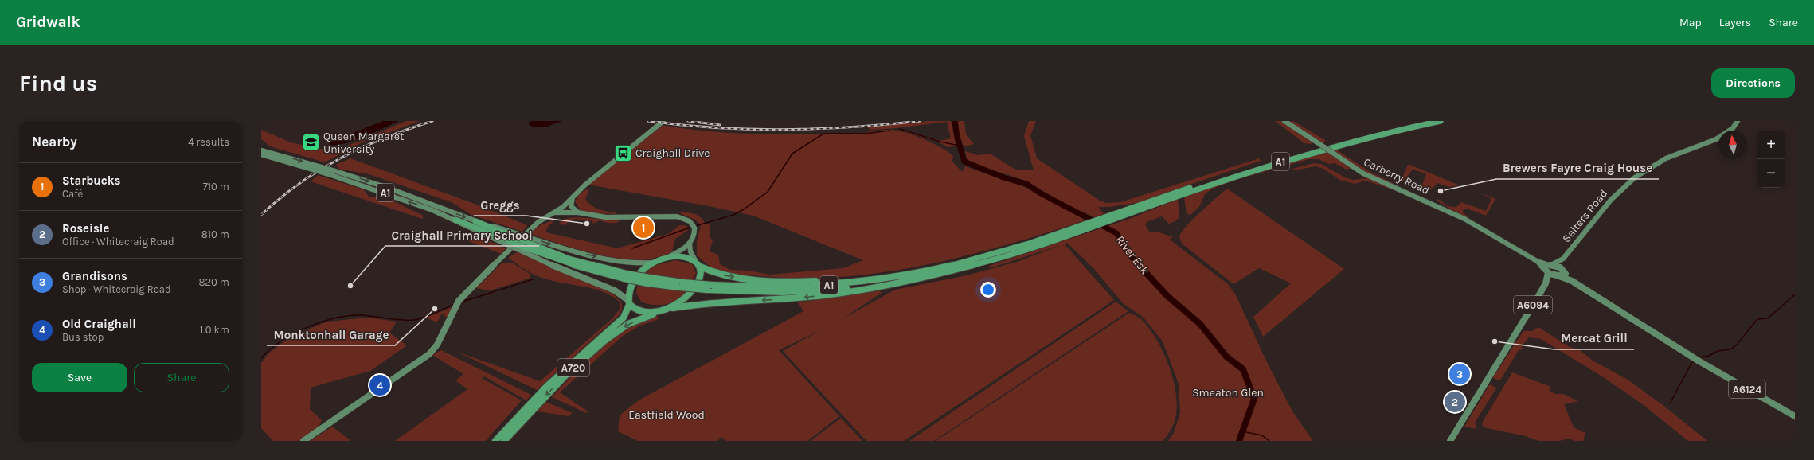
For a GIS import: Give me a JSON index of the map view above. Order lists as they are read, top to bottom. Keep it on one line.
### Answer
{"streets":{"highway":["A1","A720"],"main road":["Carberry Road","Salters Road","A6094","A6124"]},"crossings":[["A1","A720"],["Carberry Road","Salters Road"],["Carberry Road","A6094"],["Salters Road","A6094"],["Salters Road","A6124"],["A6094","A6124"]],"water":["River Esk"],"parks":["Smeaton Glen","Eastfield Wood"],"places":{"school or university":["Queen Margaret University"],"bus stop":["Craighall Drive"],"other":["Brewers Fayre Craig House","Greggs","Craighall Primary School","Monktonhall Garage","Mercat Grill"]},"north":"top","page":{"header":"Gridwalk","nav":["Map","Layers","Share"],"buttons":["Directions",["Save","Share"]],"title":"Find us","heading":["Nearby","4 results"],"map_buttons":["+","−"],"list":[{"mark":"1","name":"Starbucks","note":"Café","value":"710 m"},{"mark":"2","name":"Roseisle","note":"Office · Whitecraig Road","value":"810 m"},{"mark":"3","name":"Grandisons","note":"Shop · Whitecraig Road","value":"820 m"},{"mark":"4","name":"Old Craighall","note":"Bus stop","value":"1.0 km"}],"pins":["1","3","4","2"]}}
